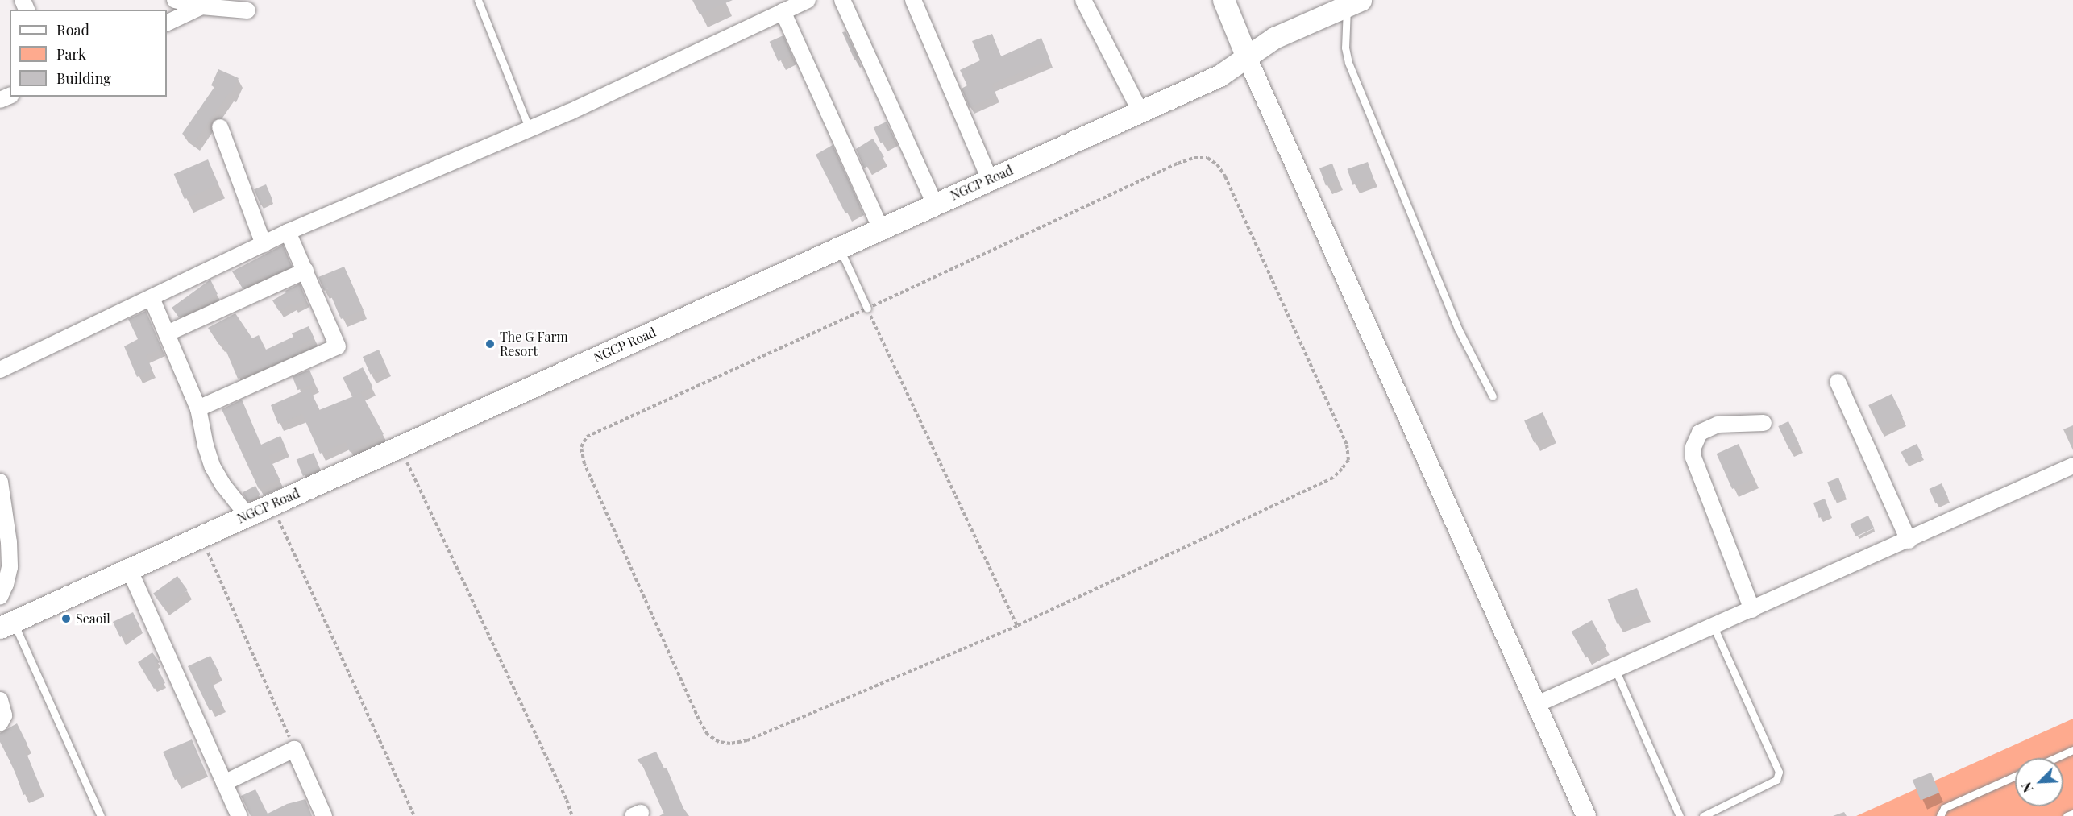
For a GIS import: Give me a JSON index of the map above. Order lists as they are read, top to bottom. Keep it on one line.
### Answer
{"streets":{"main road":["NGCP Road"]},"places":["The G Farm Resort","Seaoil"],"legend":["Road","Park","Building"],"north":"bottom left"}
